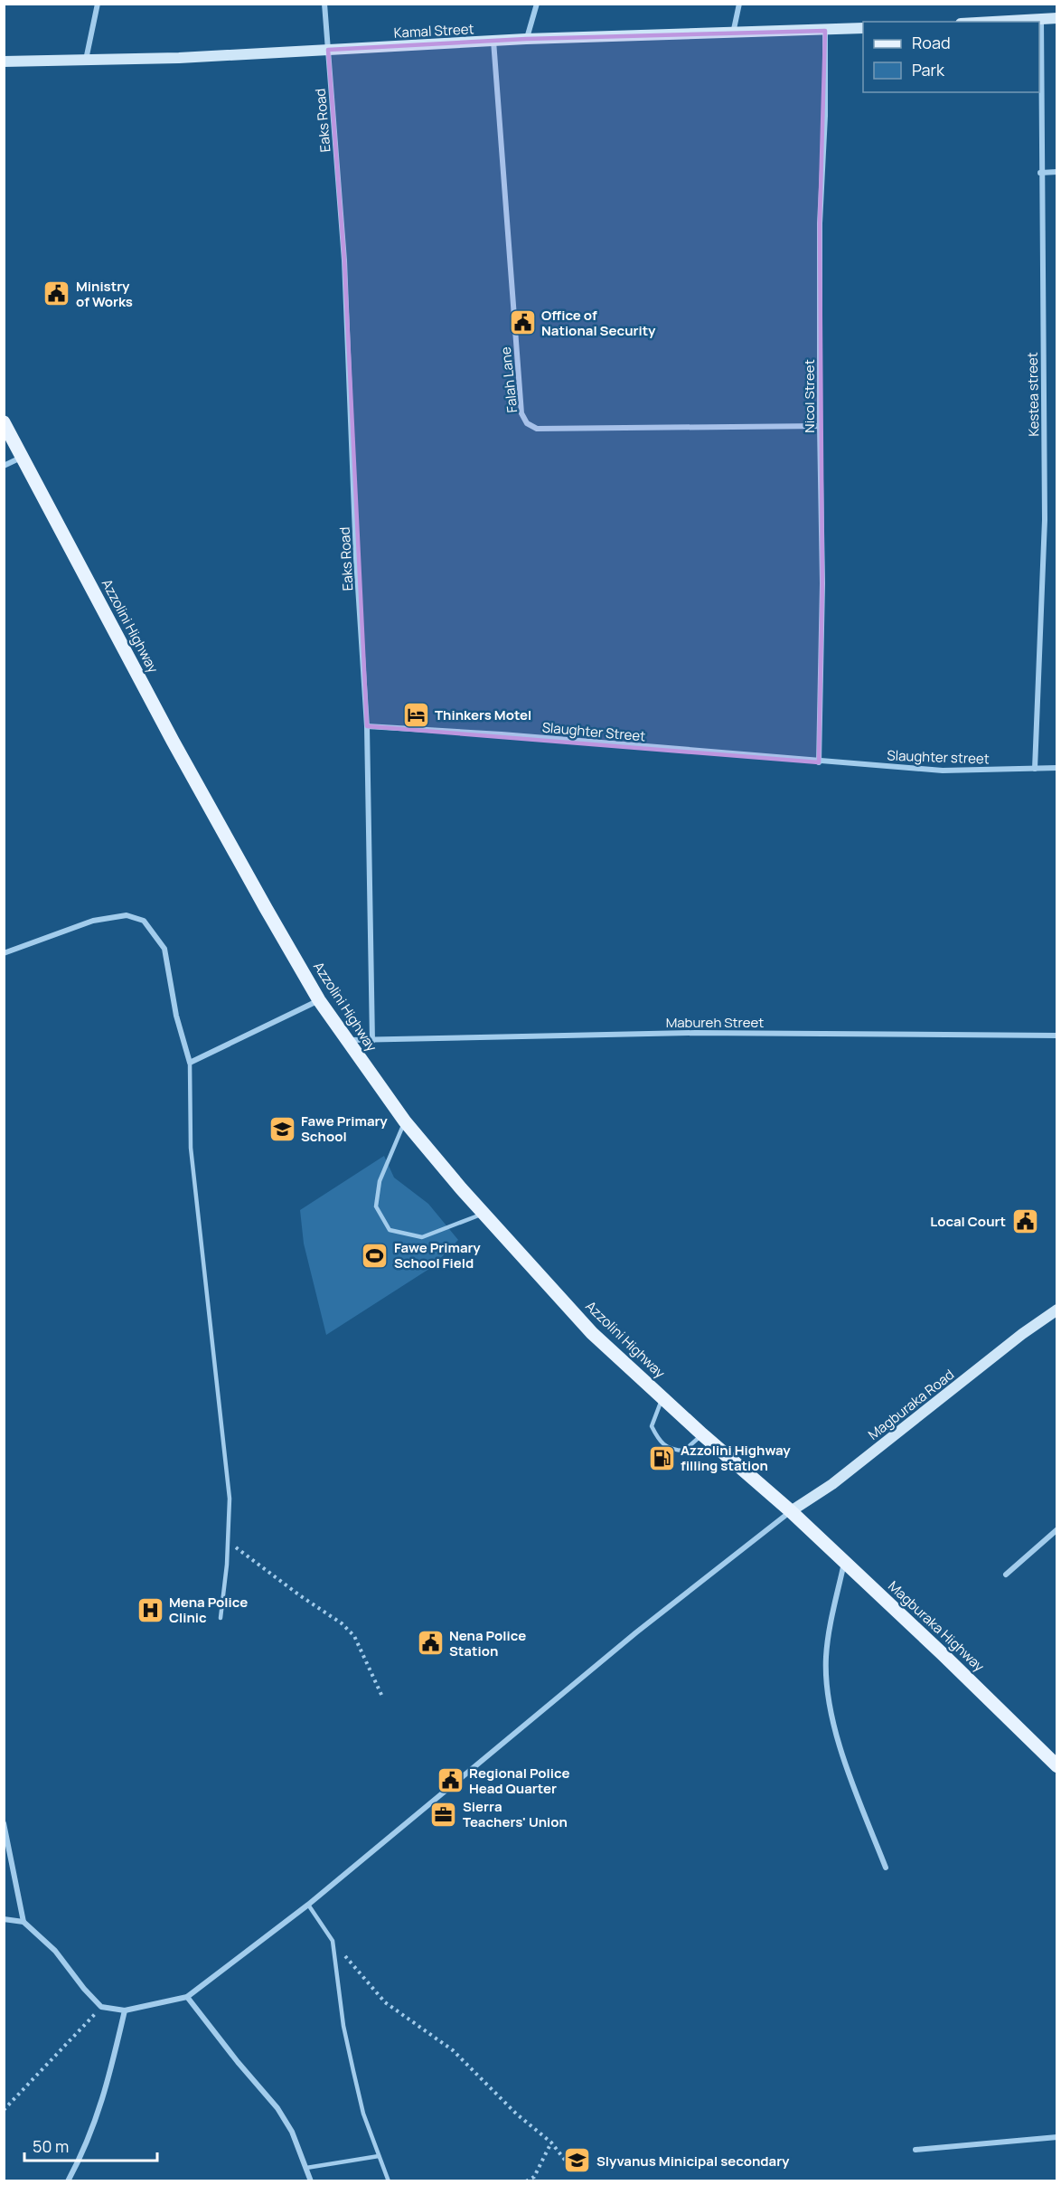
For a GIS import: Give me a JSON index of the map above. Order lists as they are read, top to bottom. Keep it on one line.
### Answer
{"streets":{"main road":["Azzolini Highway","Magburaka Highway"],"street":["Kamal Street","Eaks Road","Falah Lane","Kestea street","Nicol Street","Slaughter Street","Slaughter street","Mabureh Street","Magburaka Road"]},"crossings":[["Kamal Street","Eaks Road"],["Kamal Street","Falah Lane"],["Kamal Street","Nicol Street"],["Eaks Road","Slaughter Street"],["Eaks Road","Mabureh Street"],["Falah Lane","Nicol Street"],["Kestea street","Slaughter street"],["Nicol Street","Slaughter Street"],["Nicol Street","Slaughter street"],["Azzolini Highway","Magburaka Road"],["Azzolini Highway","Magburaka Highway"],["Slaughter Street","Slaughter street"],["Magburaka Road","Magburaka Highway"]],"places":{"public building":["Ministry of Works","Office of National Security","Local Court","Nena Police Station","Regional Police Head Quarter"],"hotel":["Thinkers Motel"],"school or university":["Fawe Primary School","Slyvanus Minicipal secondary"],"sports":["Fawe Primary School Field"],"fuel station":["Azzolini Highway filling station"],"hospital":["Mena Police Clinic"],"office":["Sierra Teachers' Union"]},"legend":["Road","Park"],"scale_bar":"50 m"}
